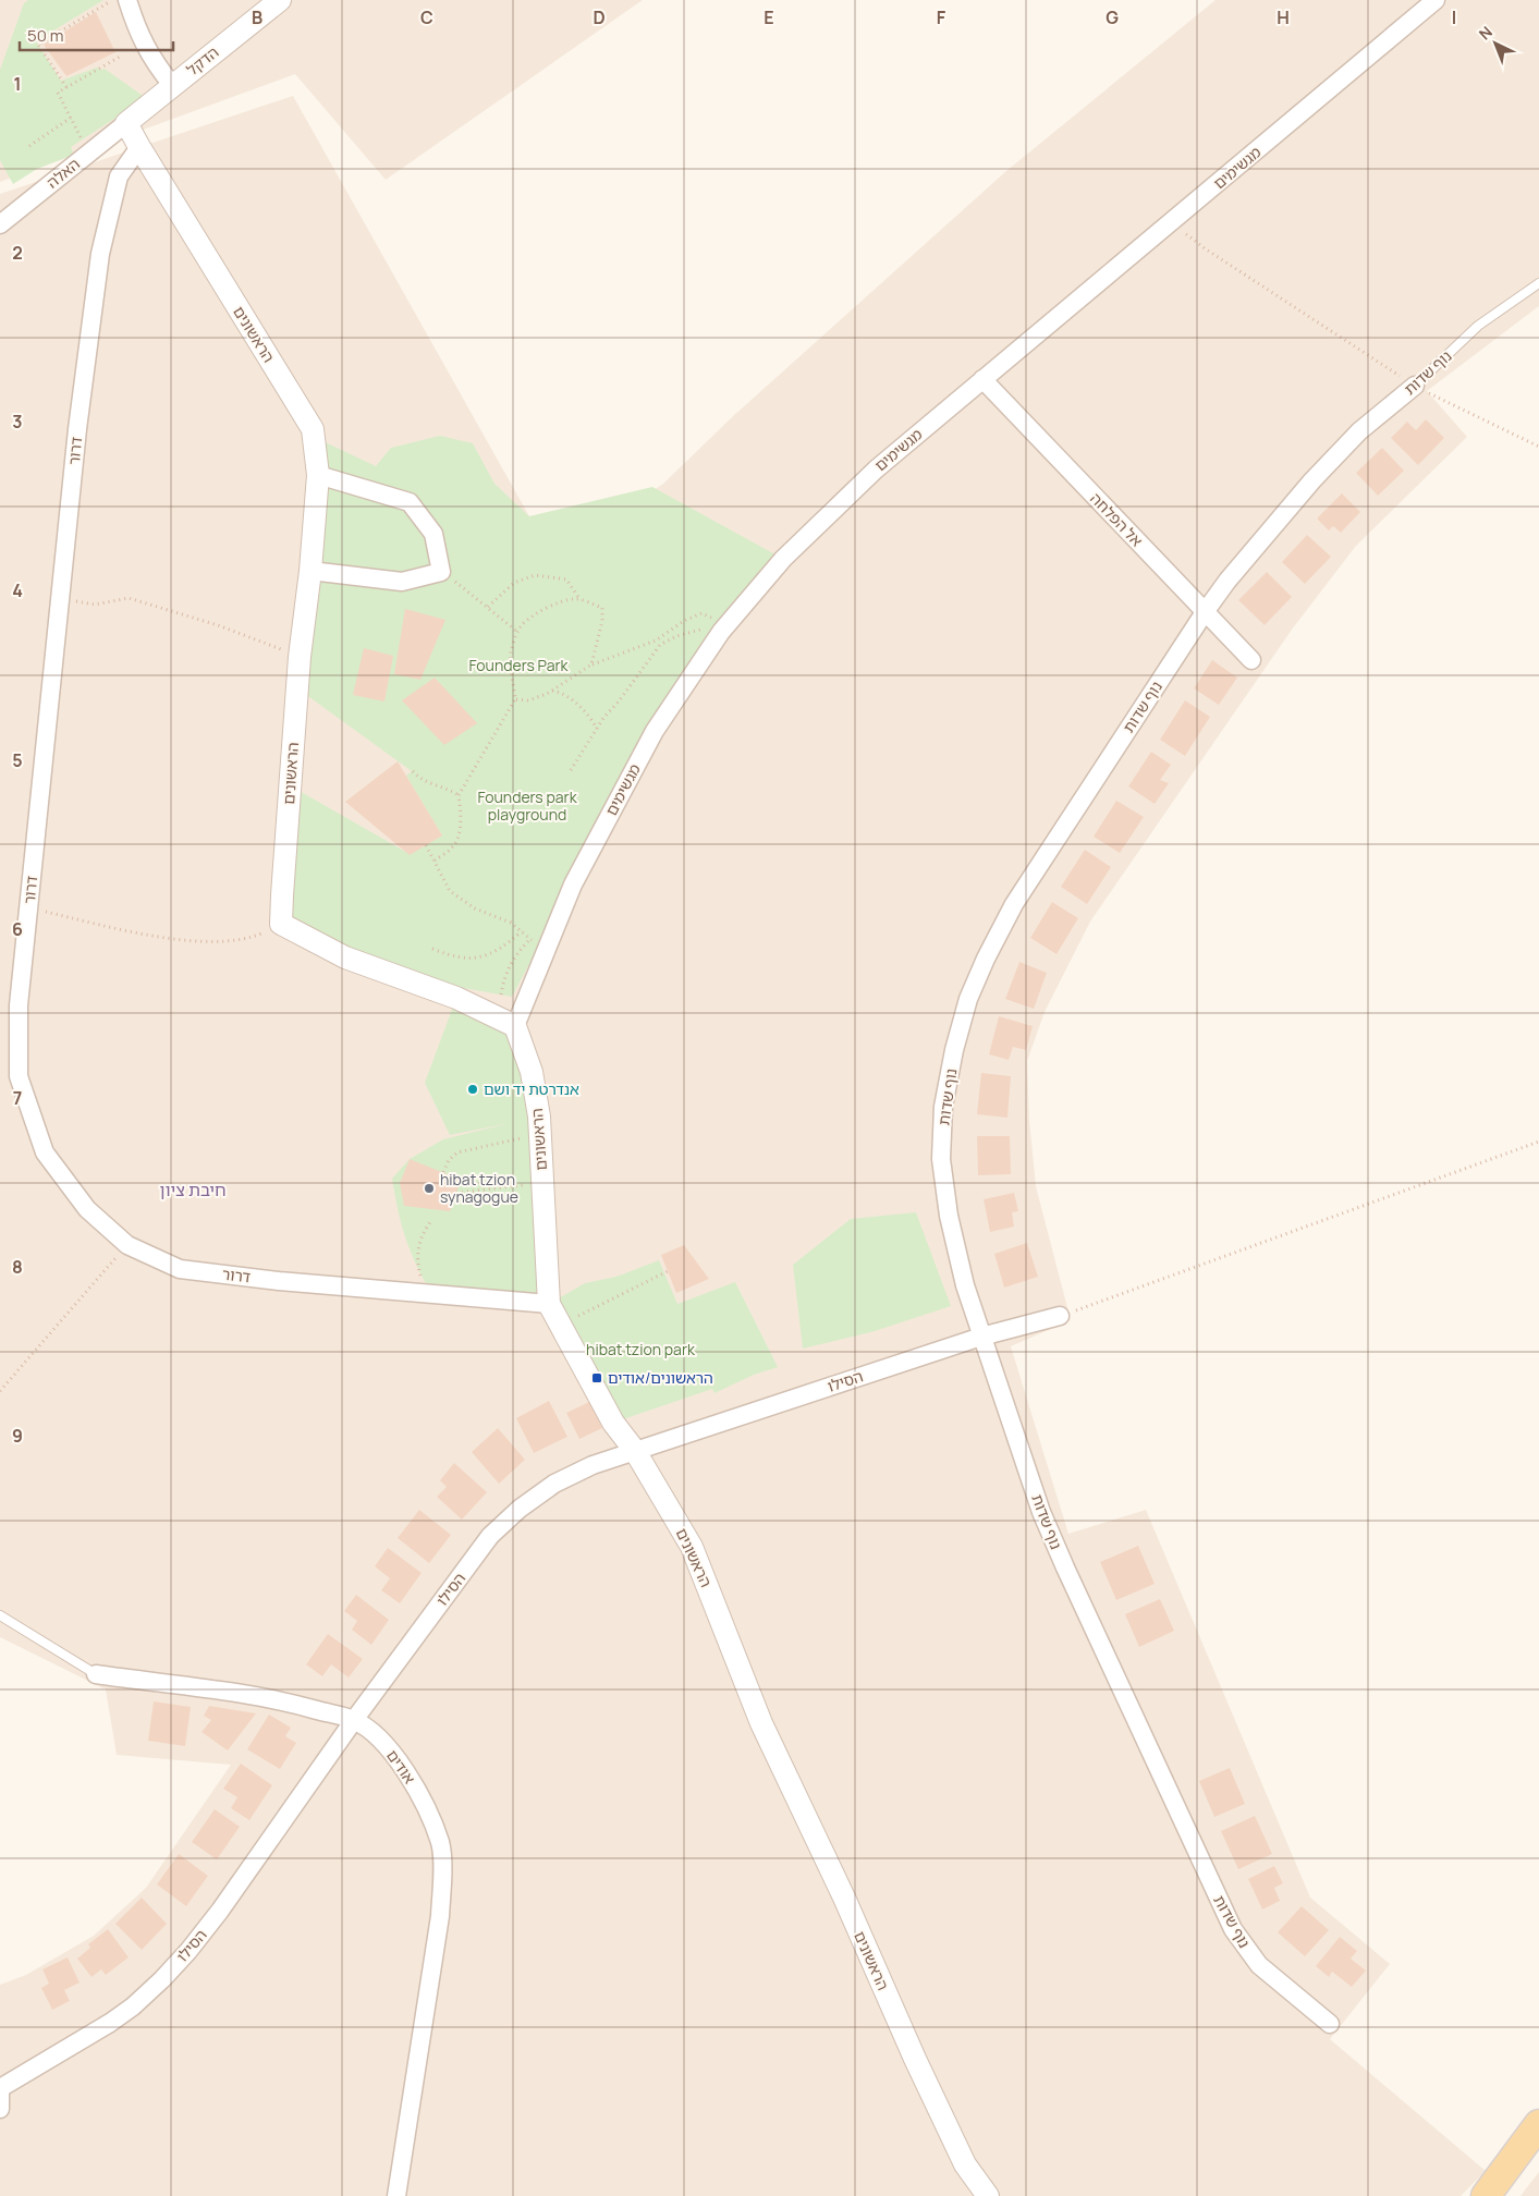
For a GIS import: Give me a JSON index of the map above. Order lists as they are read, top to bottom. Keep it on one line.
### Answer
{"streets":{"street":["הדקל","מגשימים","האלה","הראשונים","נוף שדות","דרור","אל הפלחה","הסילו","אודים"]},"crossings":[["הדקל","האלה"],["הדקל","הראשונים"],["מגשימים","הראשונים"],["מגשימים","אל הפלחה"],["האלה","הראשונים"],["הראשונים","דרור"],["הראשונים","הסילו"],["נוף שדות","אל הפלחה"],["נוף שדות","הסילו"],["הסילו","אודים"]],"districts":["חיבת ציון"],"parks":["Founders Park","Founders park playground","hibat tzion park"],"places":{"other":["אנדרטת יד ושם","hibat tzion synagogue"],"transit":["הראשונים/אודים"]},"scale_bar":"50 m","north":"top left","grid":{"columns":["B","C","D","E","F","G","H","I"],"rows":["1","2","3","4","5","6","7","8","9"]}}
